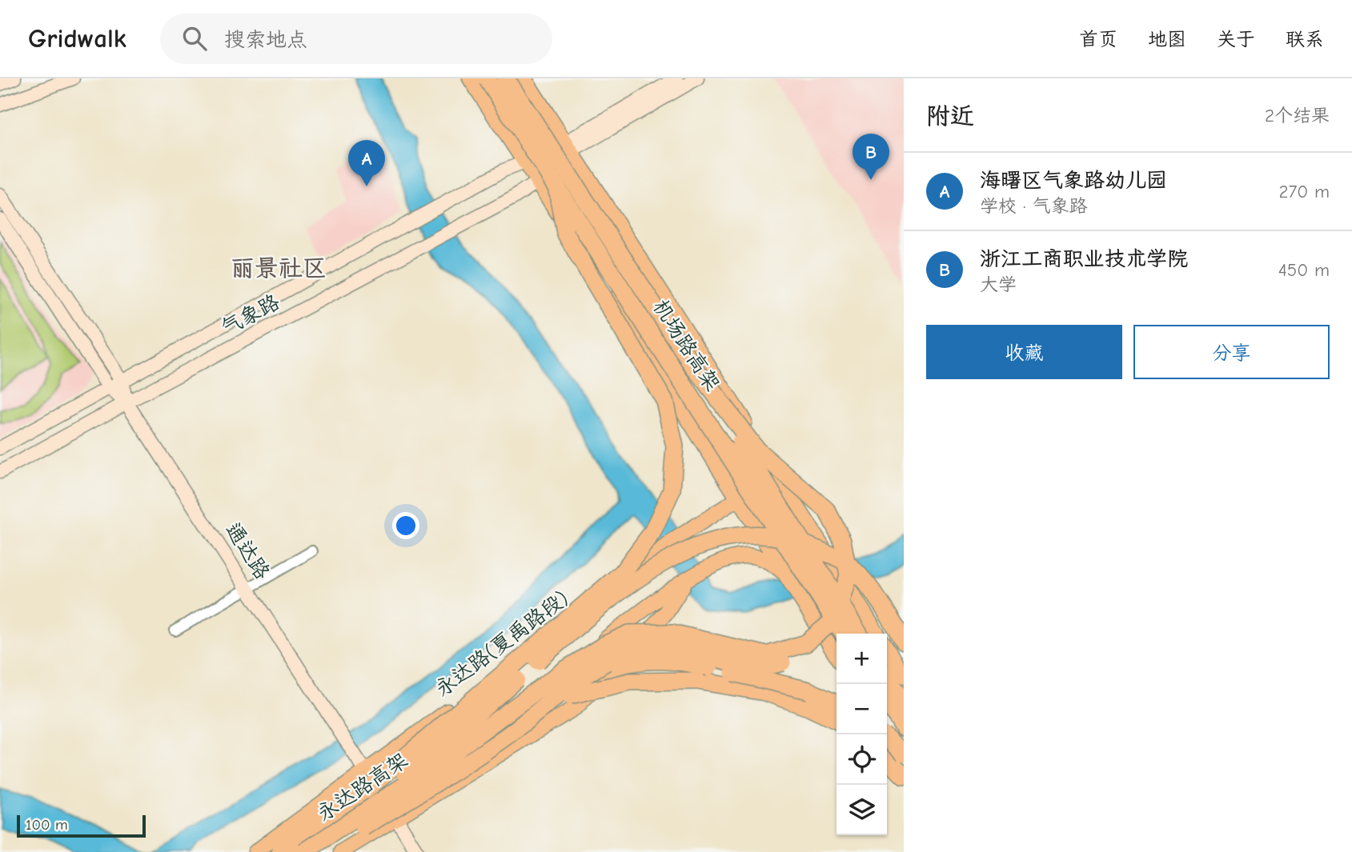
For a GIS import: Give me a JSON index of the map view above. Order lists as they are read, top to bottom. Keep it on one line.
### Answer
{"streets":{"highway":["机场路高架","永达路高架"],"main road":["永达路(夏禹路段)"],"street":["气象路","通达路"]},"crossings":[["气象路","通达路"],["通达路","永达路(夏禹路段)"]],"districts":["丽景社区"],"scale_bar":"100 m","page":{"header":"Gridwalk","search":"搜索地点","nav":["首页","地图","关于","联系"],"heading":["附近","2个结果"],"pins":["B","A"],"list":[{"mark":"A","name":"海曙区气象路幼儿园","note":"学校 · 气象路","value":"270 m"},{"mark":"B","name":"浙江工商职业技术学院","note":"大学","value":"450 m"}],"buttons":["收藏","分享"],"map_buttons":["+","−"],"scale":"100 m"}}
